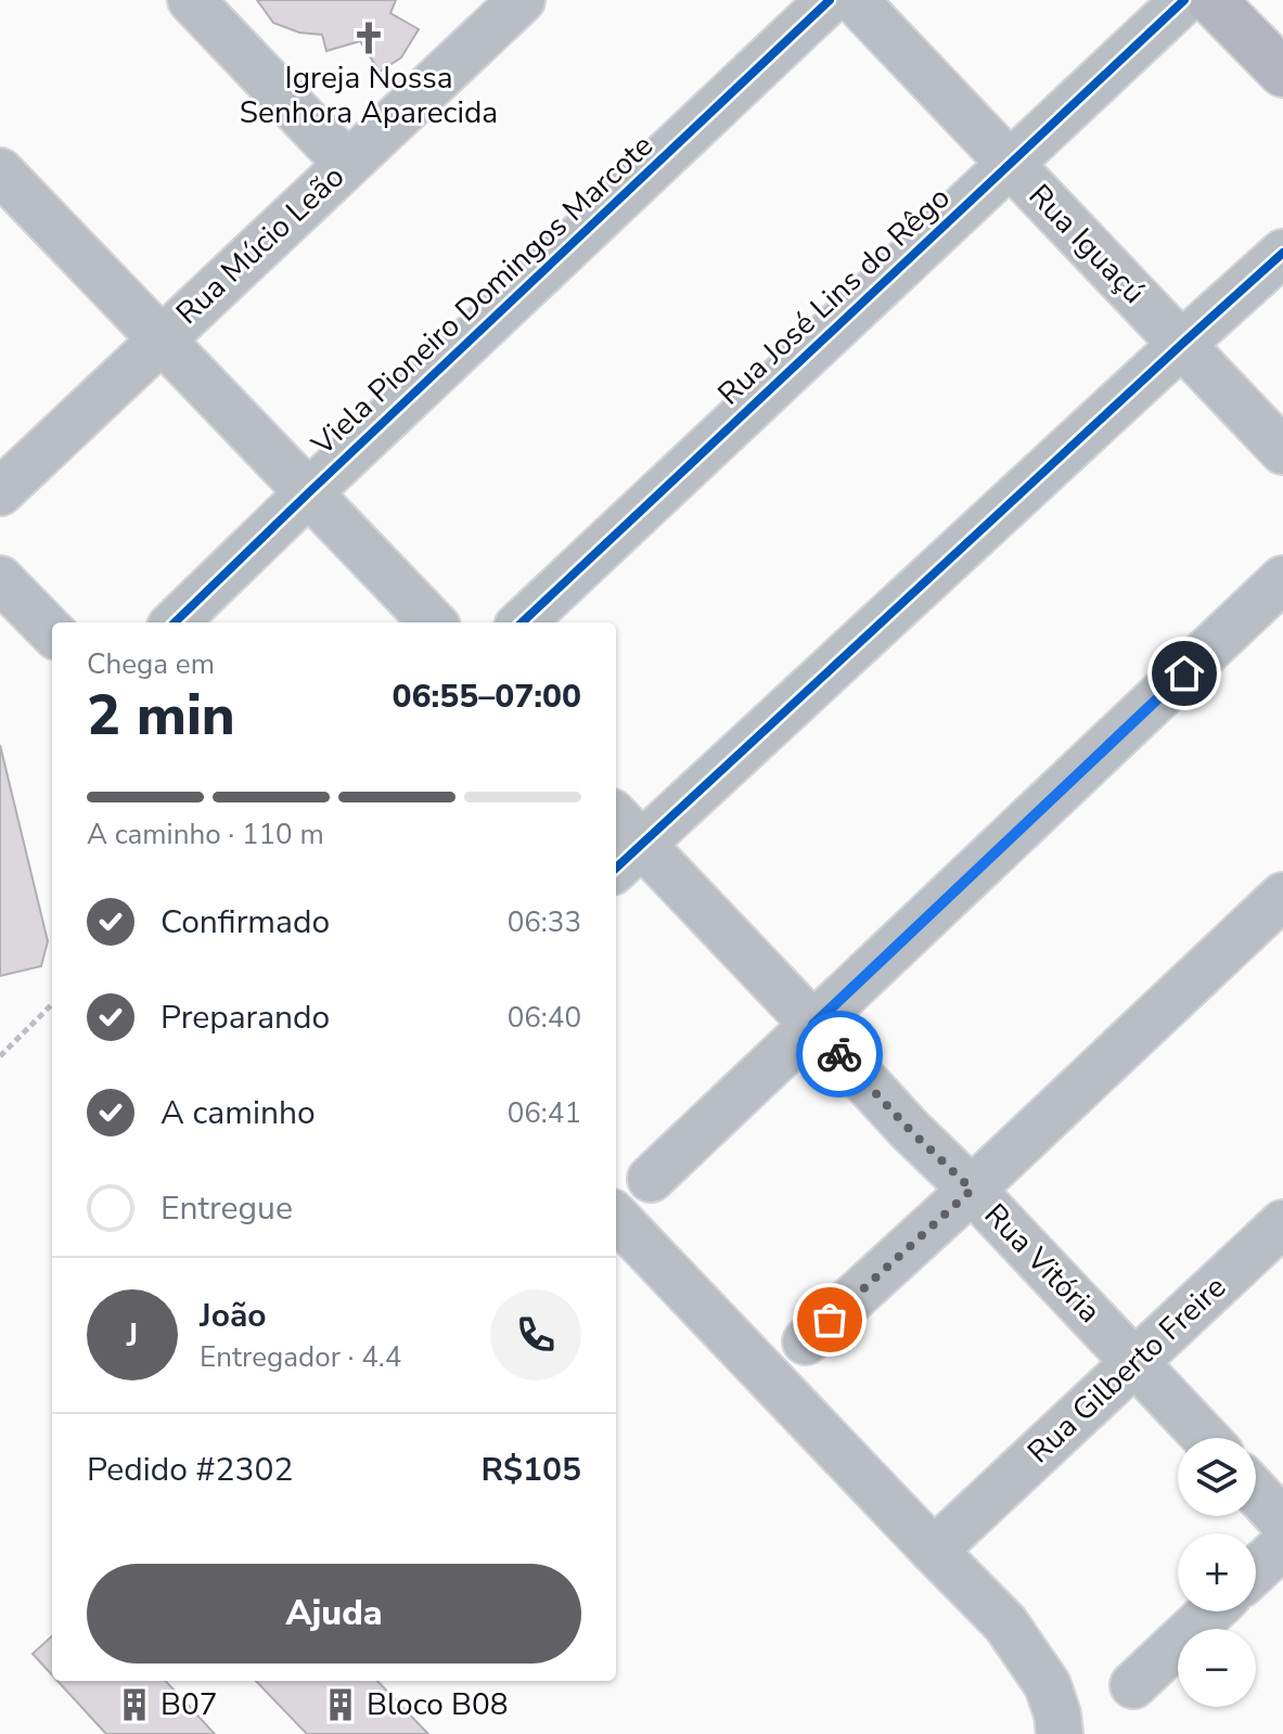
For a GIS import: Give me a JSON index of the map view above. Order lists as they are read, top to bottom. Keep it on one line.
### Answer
{"streets":{"street":["Rua Iguaçú","Rua Múcio Leão","Viela Pioneiro Domingos Marcote","Rua José Lins do Rêgo","Rua Vitória","Rua Gilberto Freire"]},"crossings":[["Rua Iguaçú","Rua José Lins do Rêgo"],["Rua Vitória","Rua Gilberto Freire"]],"places":{"church":["Igreja Nossa Senhora Aparecida"],"building":["B07","Bloco B08"]},"page":{"heading":["2 min","Chega em","06:55–07:00"],"panel":["João","Entregador · 4.4","Pedido #2302","R$105"],"bar":"A caminho · 110 m","list":[["Confirmado","06:33"],["Preparando","06:40"],["A caminho","06:41"],"Entregue"],"round":"J","map_buttons":["+","−"],"buttons":"Ajuda"}}
